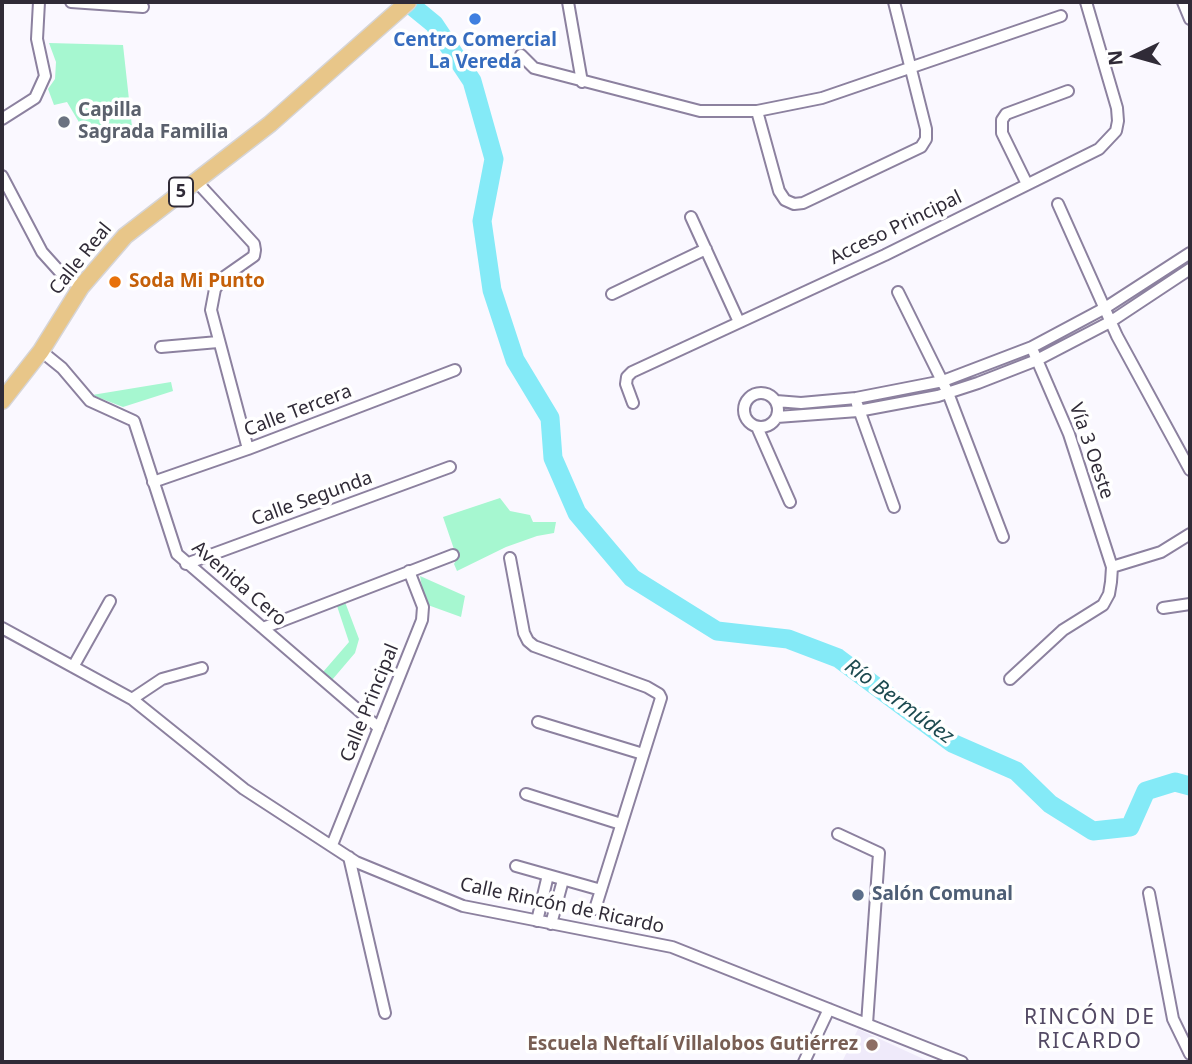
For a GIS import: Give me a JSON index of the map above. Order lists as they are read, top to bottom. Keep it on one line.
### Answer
{"streets":{"main road":["5","Calle Real"],"street":["Acceso Principal","Calle Tercera","Vía 3 Oeste","Calle Segunda","Avenida Cero","Calle Principal","Calle Rincón de Ricardo"]},"crossings":[["Calle Real","Avenida Cero"],["Calle Tercera","Avenida Cero"],["Calle Segunda","Avenida Cero"],["Avenida Cero","Calle Principal"],["Calle Principal","Calle Rincón de Ricardo"]],"districts":["RINCÓN DE RICARDO"],"water":["Río Bermúdez"],"places":["Centro Comercial La Vereda","Capilla Sagrada Familia","Soda Mi Punto","Salón Comunal","Escuela Neftalí Villalobos Gutiérrez"],"north":"left"}
